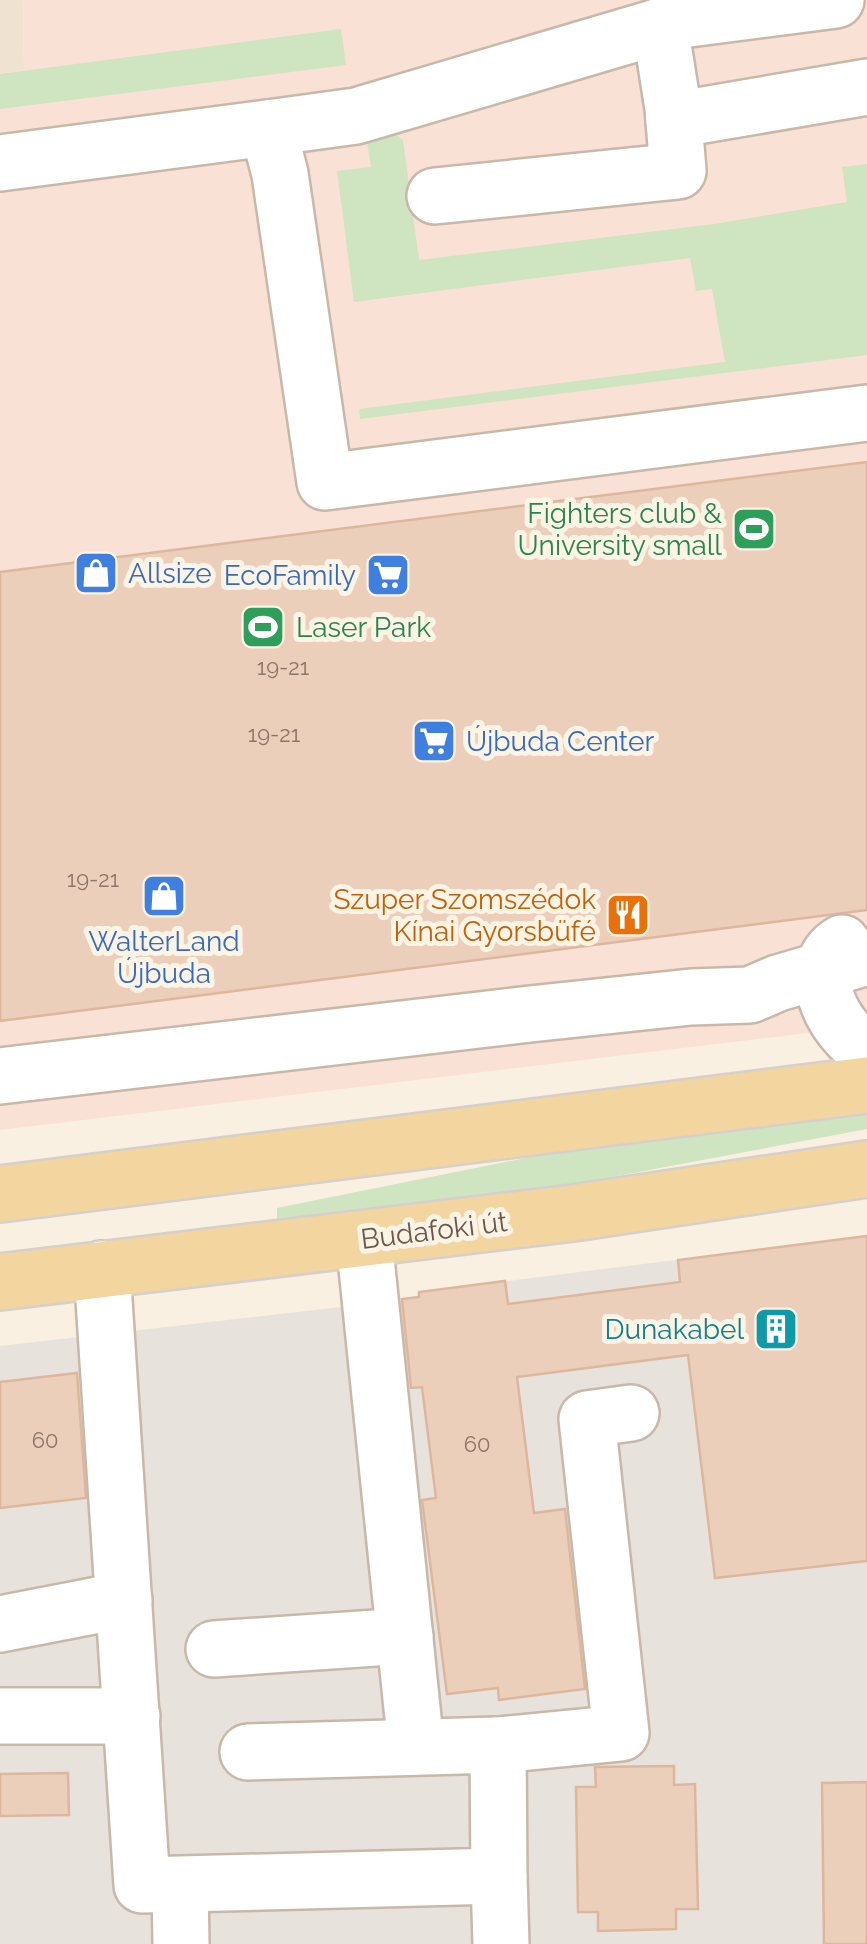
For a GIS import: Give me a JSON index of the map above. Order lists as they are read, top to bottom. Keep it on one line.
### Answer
{"streets":{"main road":["Budafoki út"]},"places":{"sports":["Fighters club & University small","Laser Park"],"shop":["Allsize","WalterLand Újbuda"],"supermarket":["EcoFamily","Újbuda Center"],"restaurant":["Szuper Szomszédok Kínai Gyorsbüfé"],"building":["Dunakabel"]},"house_numbers":["19-21","19-21","19-21","60","60"]}
